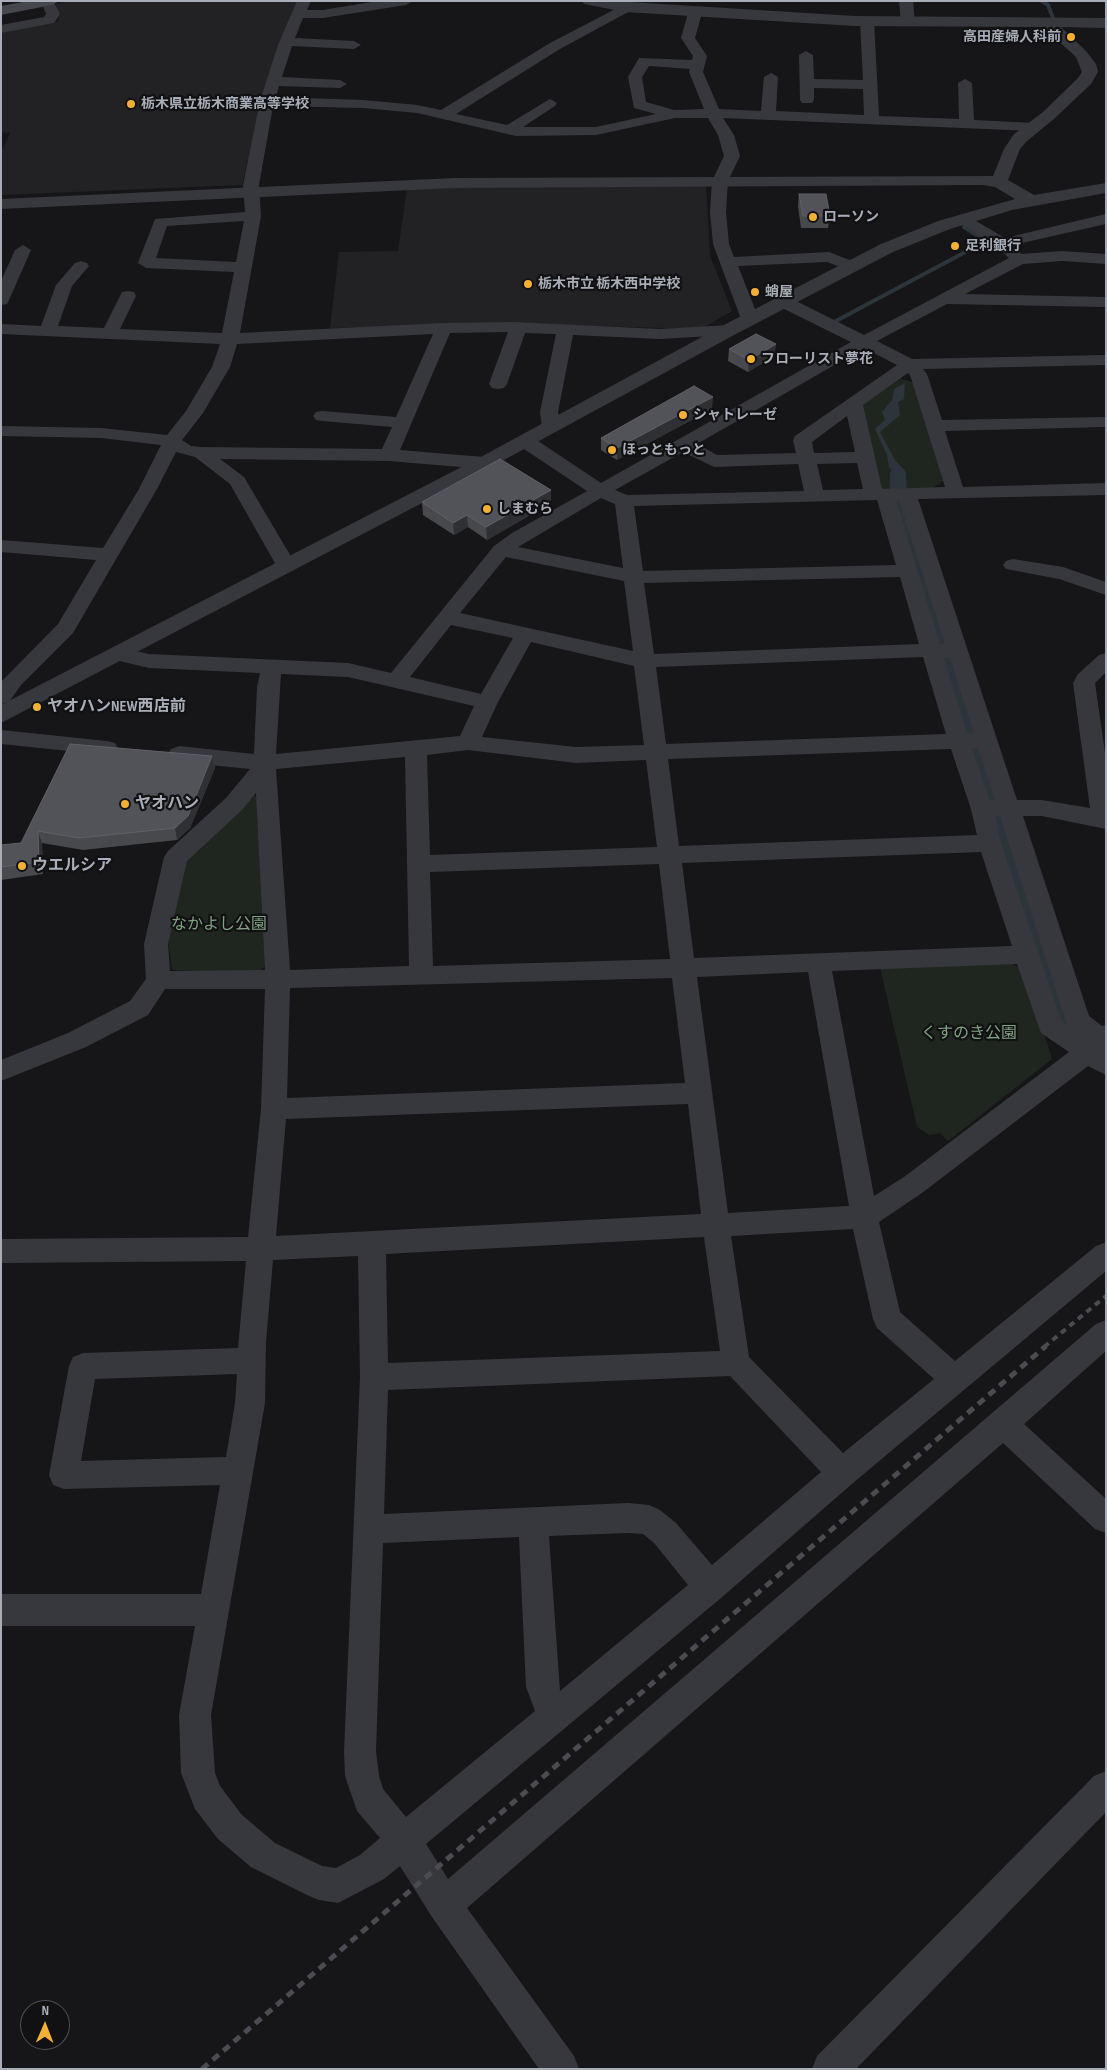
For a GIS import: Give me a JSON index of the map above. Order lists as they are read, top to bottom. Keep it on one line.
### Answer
{"parks":["なかよし公園","くすのき公園"],"places":["高田産婦人科前","栃木県立栃木商業高等学校","ローソン","足利銀行","栃木市立 栃木西中学校","蛸屋","フローリスト夢花","シャトレーゼ","ほっともっと","しまむら","ヤオハンNEW西店前","ヤオハン","ウエルシア"],"north":"top"}
